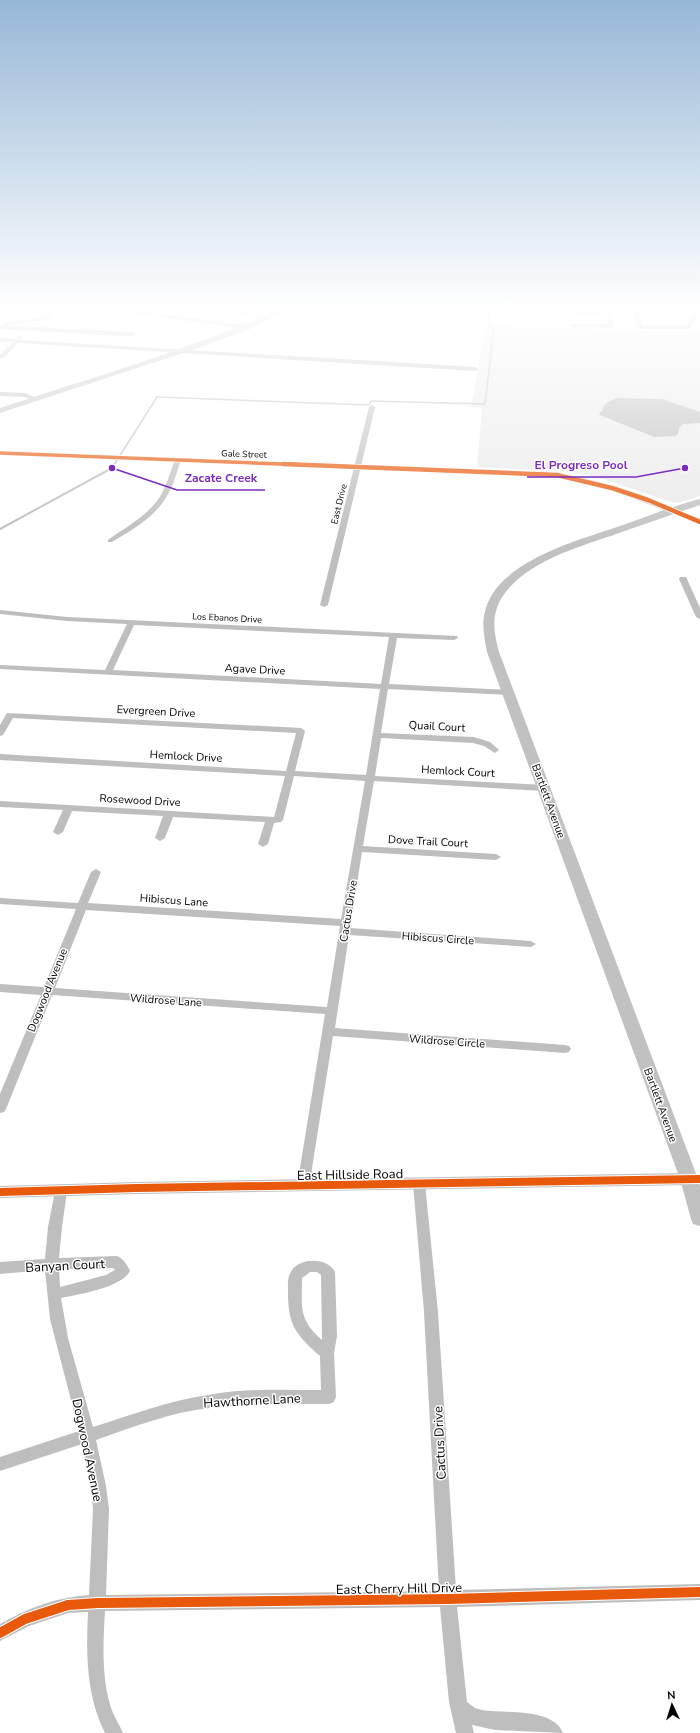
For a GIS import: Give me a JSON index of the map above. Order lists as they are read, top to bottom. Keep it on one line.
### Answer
{"streets":{"main road":["Bartlett Avenue"],"street":["Gale Street","East Drive","Los Ebanos Drive","Agave Drive","Evergreen Drive","Quail Court","Hemlock Drive","Hemlock Court","Rosewood Drive","Dove Trail Court","Hibiscus Lane","Cactus Drive","Hibiscus Circle","Dogwood Avenue","Wildrose Lane","Wildrose Circle","East Hillside Road","Banyan Court","Hawthorne Lane","East Cherry Hill Drive"]},"crossings":[["Gale Street","East Drive"],["Gale Street","Bartlett Avenue"],["Los Ebanos Drive","Cactus Drive"],["Agave Drive","Bartlett Avenue"],["Agave Drive","Cactus Drive"],["Evergreen Drive","Hemlock Drive"],["Quail Court","Cactus Drive"],["Hemlock Drive","Hemlock Court"],["Hemlock Drive","Cactus Drive"],["Hemlock Court","Bartlett Avenue"],["Hemlock Court","Cactus Drive"],["Bartlett Avenue","East Hillside Road"],["Dove Trail Court","Cactus Drive"],["Hibiscus Lane","Cactus Drive"],["Hibiscus Lane","Hibiscus Circle"],["Hibiscus Lane","Dogwood Avenue"],["Cactus Drive","Hibiscus Circle"],["Cactus Drive","Wildrose Lane"],["Cactus Drive","Wildrose Circle"],["Cactus Drive","East Hillside Road"],["Cactus Drive","East Cherry Hill Drive"],["Dogwood Avenue","Wildrose Lane"],["Dogwood Avenue","East Hillside Road"],["Dogwood Avenue","Banyan Court"],["Dogwood Avenue","Hawthorne Lane"],["Dogwood Avenue","East Cherry Hill Drive"]],"places":["Zacate Creek","El Progreso Pool"],"north":"top"}
